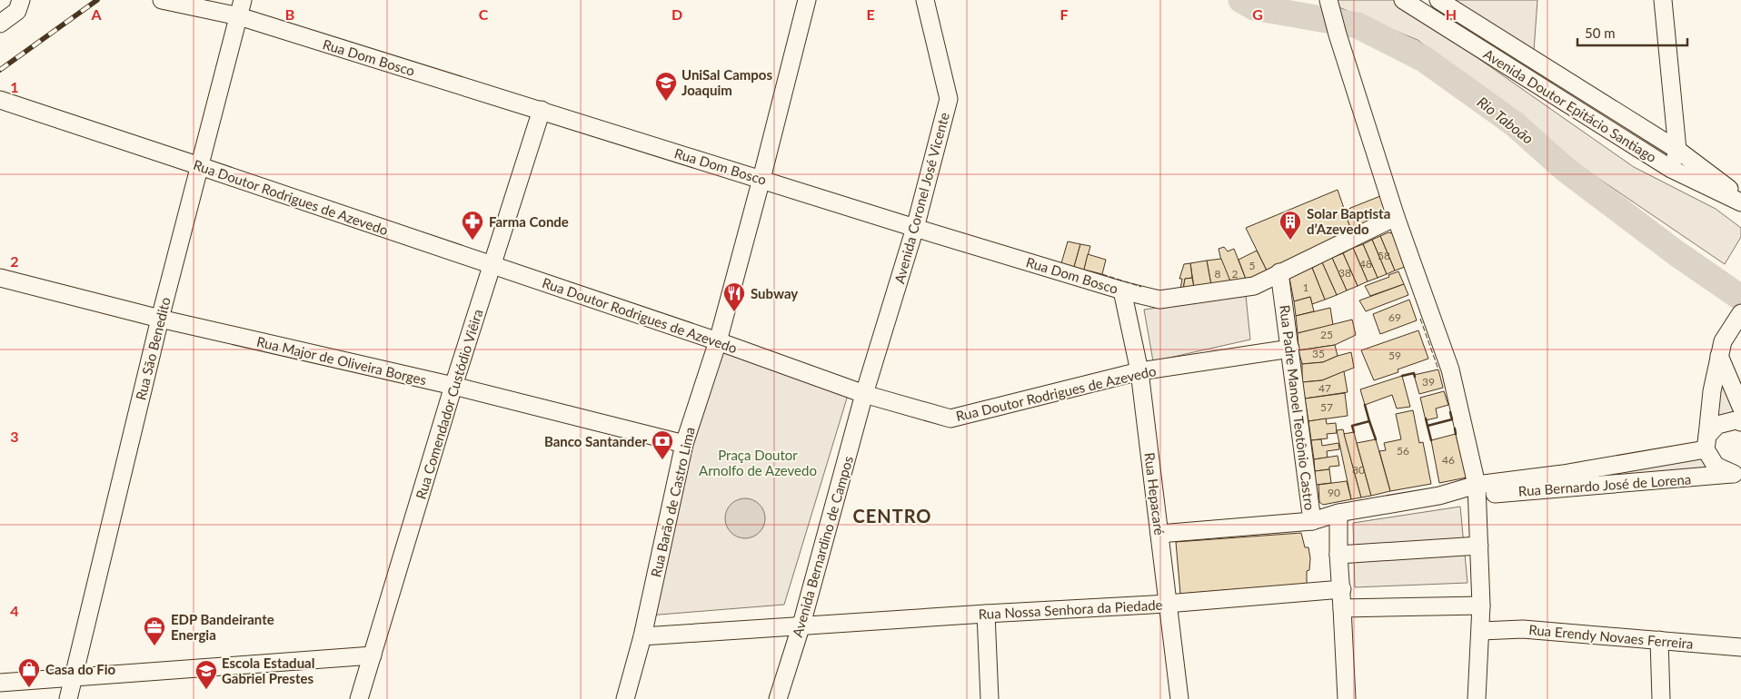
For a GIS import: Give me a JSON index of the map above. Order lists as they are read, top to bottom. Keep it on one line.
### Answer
{"streets":{"street":["Rua Dom Bosco","Avenida Doutor Epitácio Santiago","Rua Doutor Rodrigues de Azevedo","Avenida Coronel José Vicente","Rua São Benedito","Rua Major de Oliveira Borges","Rua Comendador Custódio Viêira","Rua Padre Manoel Teotônio Castro","Rua Bernardo José de Lorena","Rua Hepacaré","Rua Barão de Castro Lima","Avenida Bernardino de Campos","Rua Nossa Senhora da Piedade","Rua Erendy Novaes Ferreira"]},"crossings":[["Rua Dom Bosco","Avenida Coronel José Vicente"],["Rua Dom Bosco","Rua São Benedito"],["Rua Dom Bosco","Rua Comendador Custódio Viêira"],["Rua Dom Bosco","Rua Padre Manoel Teotônio Castro"],["Rua Dom Bosco","Rua Hepacaré"],["Rua Dom Bosco","Rua Barão de Castro Lima"],["Rua Doutor Rodrigues de Azevedo","Avenida Coronel José Vicente"],["Rua Doutor Rodrigues de Azevedo","Rua São Benedito"],["Rua Doutor Rodrigues de Azevedo","Rua Comendador Custódio Viêira"],["Rua Doutor Rodrigues de Azevedo","Rua Padre Manoel Teotônio Castro"],["Rua Doutor Rodrigues de Azevedo","Rua Hepacaré"],["Rua Doutor Rodrigues de Azevedo","Rua Barão de Castro Lima"],["Rua Doutor Rodrigues de Azevedo","Avenida Bernardino de Campos"],["Avenida Coronel José Vicente","Avenida Bernardino de Campos"],["Rua São Benedito","Rua Major de Oliveira Borges"],["Rua Major de Oliveira Borges","Rua Comendador Custódio Viêira"],["Rua Major de Oliveira Borges","Rua Barão de Castro Lima"],["Rua Padre Manoel Teotônio Castro","Rua Nossa Senhora da Piedade"],["Rua Hepacaré","Rua Nossa Senhora da Piedade"],["Rua Barão de Castro Lima","Rua Nossa Senhora da Piedade"],["Avenida Bernardino de Campos","Rua Nossa Senhora da Piedade"]],"districts":["CENTRO"],"water":["Rio Taboão"],"parks":["Praça Doutor Arnolfo de Azevedo"],"places":{"school or university":["UniSal Campos Joaquim","Escola Estadual Gabriel Prestes"],"pharmacy":["Farma Conde"],"building":["Solar Baptista d’Azevedo"],"restaurant":["Subway"],"bank":["Banco Santander"],"office":["EDP Bandeirante Energia"],"shop":["Casa do Fio"]},"house_numbers":["58","48","5","38","8","2","1","69","25","35","59","39","47","57","56","46","80","90"],"scale_bar":"50 m","grid":{"columns":["A","B","C","D","E","F","G","H"],"rows":["1","2","3","4"]}}
